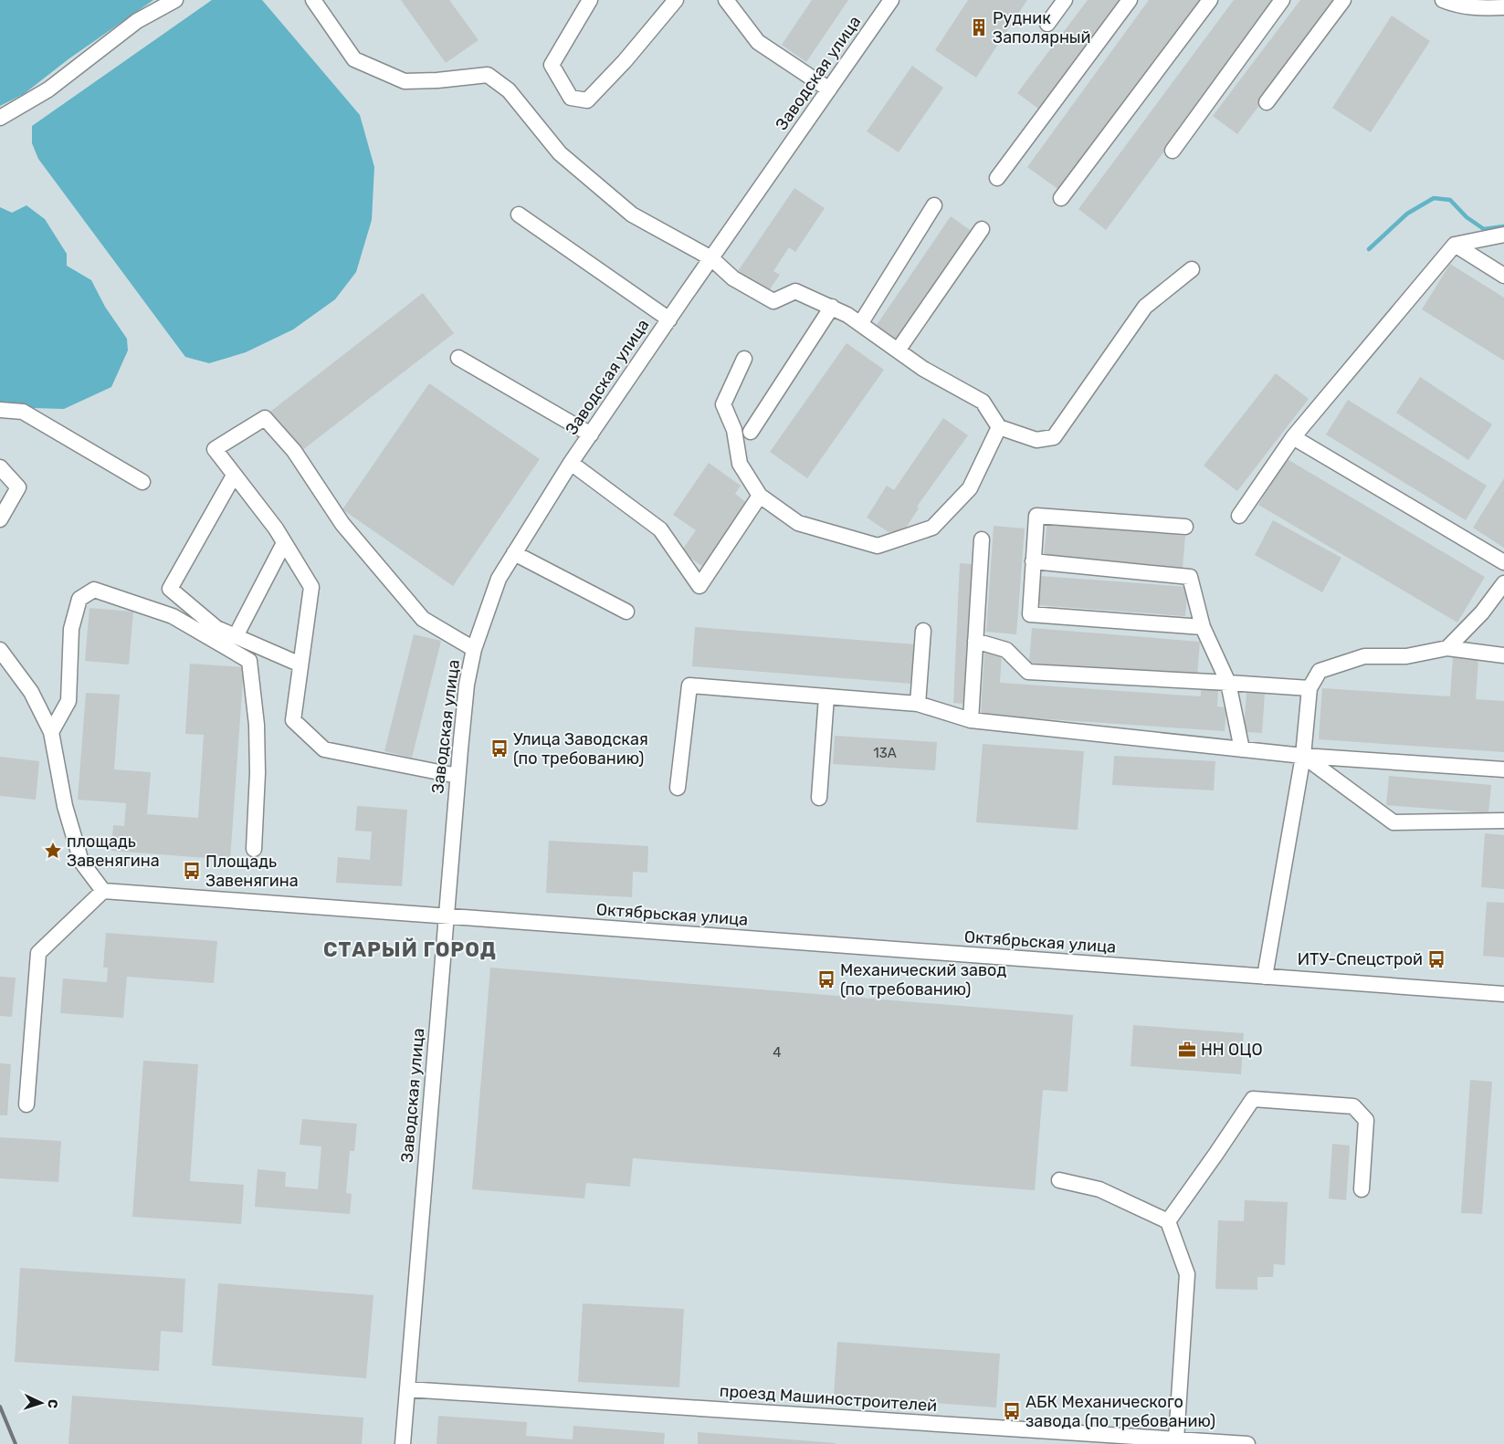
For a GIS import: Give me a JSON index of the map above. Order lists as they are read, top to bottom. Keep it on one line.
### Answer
{"streets":{"street":["Заводская улица","Октябрьская улица","проезд Машиностроителей"]},"crossings":[["Заводская улица","Октябрьская улица"],["Заводская улица","проезд Машиностроителей"]],"districts":["СТАРЫЙ ГОРОД"],"places":{"building":["Рудник Заполярный"],"bus stop":["Улица Заводская (по требованию)","Площадь Завенягина","ИТУ-Спецстрой","Механический завод (по требованию)","АБК Механического завода (по требованию)"],"place":["площадь Завенягина"],"office":["НН ОЦО"]},"house_numbers":["13А","4"],"north":"right"}
